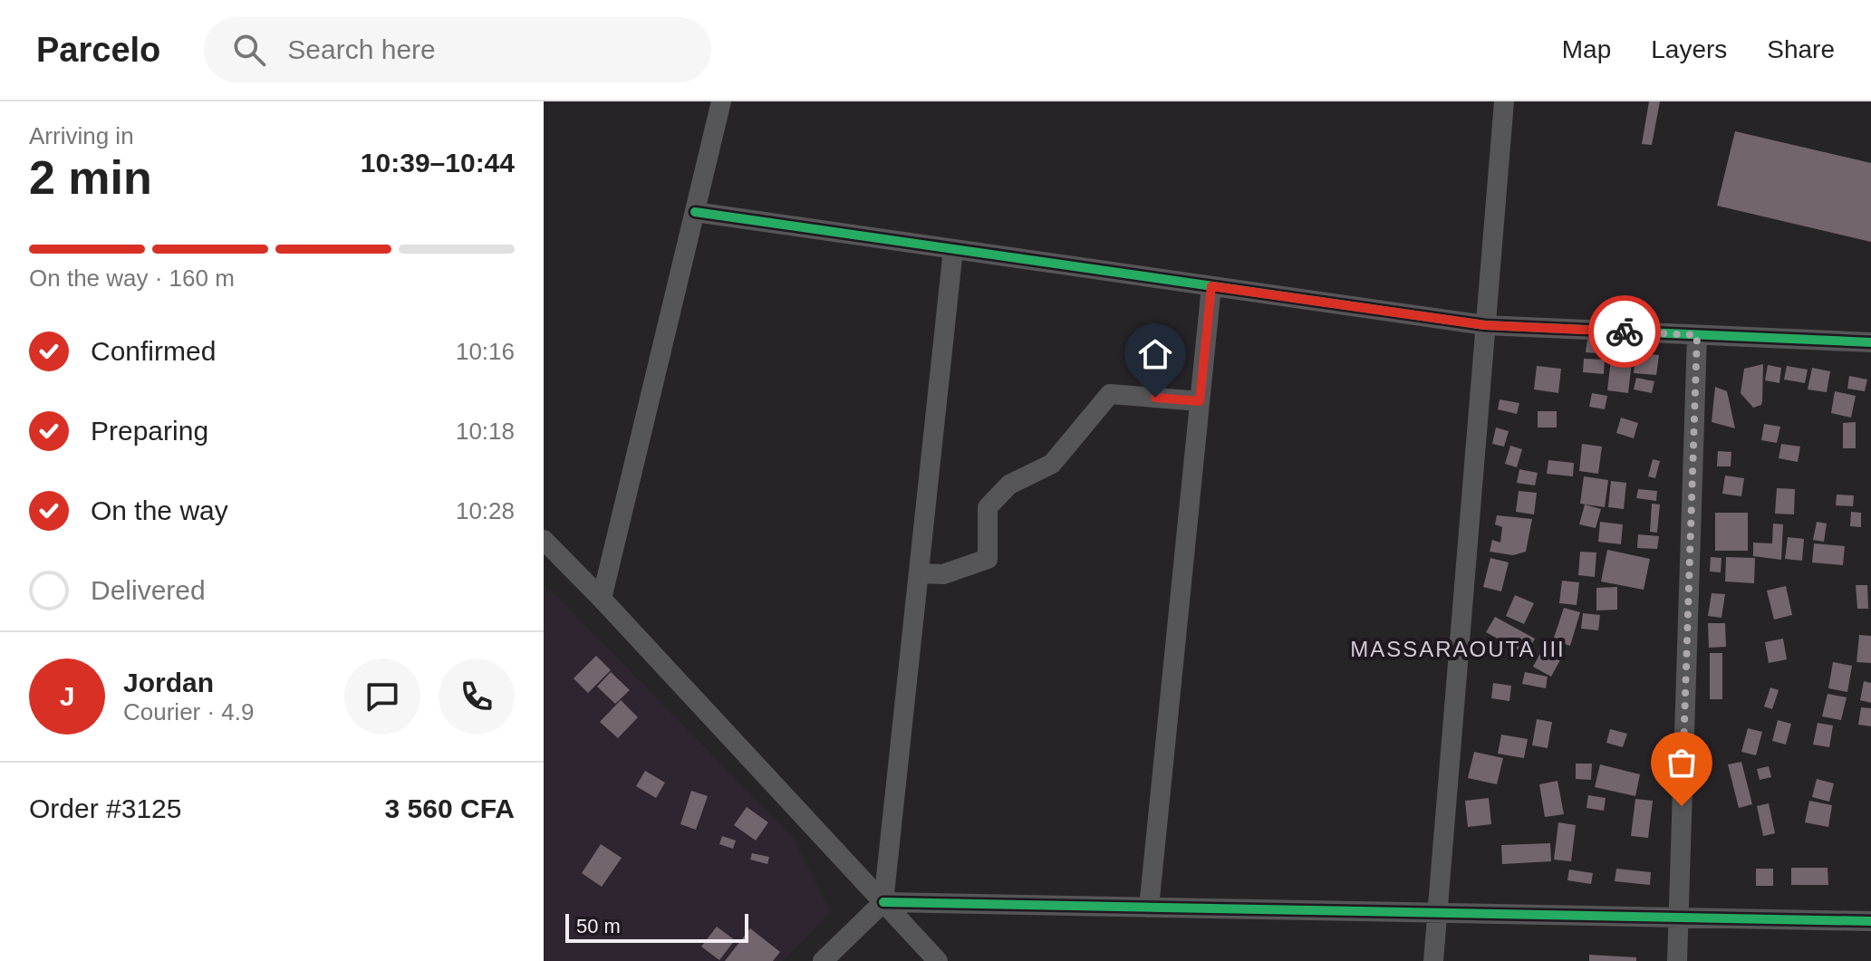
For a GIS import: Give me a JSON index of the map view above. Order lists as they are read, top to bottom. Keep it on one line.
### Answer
{"districts":["MASSARAOUTA III"],"scale_bar":"50 m","page":{"header":"Parcelo","search":"Search here","nav":["Map","Layers","Share"],"heading":["2 min","Arriving in","10:39–10:44"],"panel":["Jordan","Courier · 4.9","Order #3125","3 560 CFA"],"bar":"On the way · 160 m","list":[["Confirmed","10:16"],["Preparing","10:18"],["On the way","10:28"],"Delivered"],"round":"J","scale":"50 m"}}
